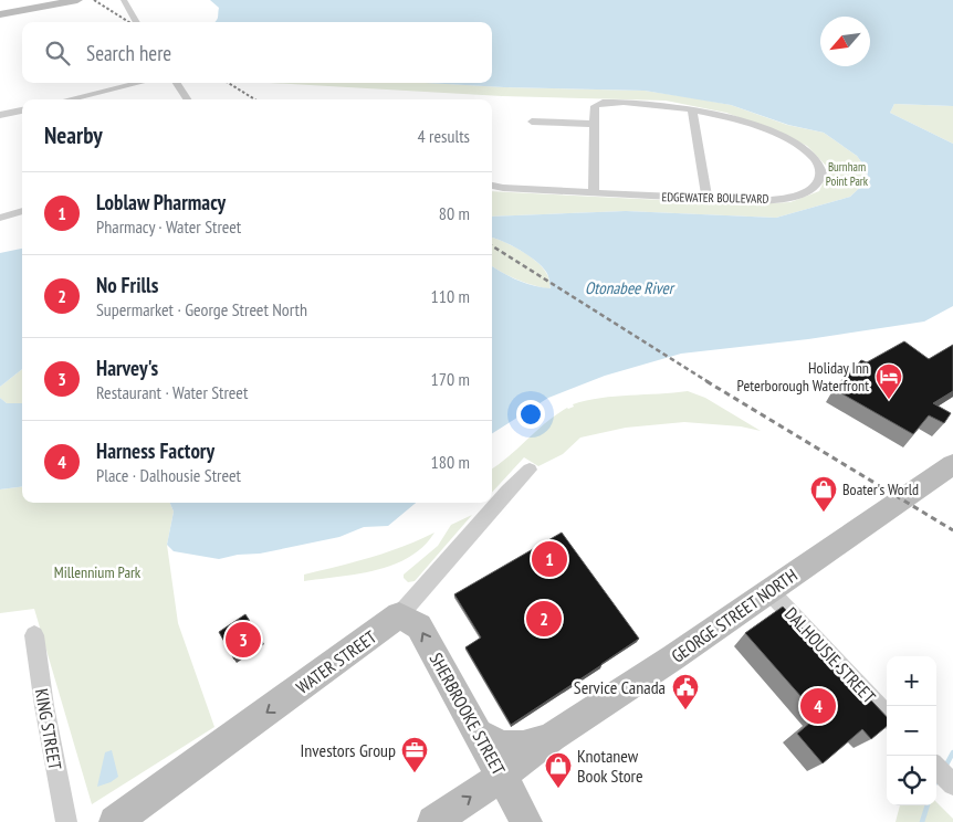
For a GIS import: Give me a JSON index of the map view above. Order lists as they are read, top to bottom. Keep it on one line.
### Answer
{"streets":{"main road":["GEORGE STREET NORTH","WATER STREET","SHERBROOKE STREET"],"street":["EDGEWATER BOULEVARD","DALHOUSIE STREET","KING STREET"]},"crossings":[["GEORGE STREET NORTH","DALHOUSIE STREET"],["GEORGE STREET NORTH","SHERBROOKE STREET"],["WATER STREET","SHERBROOKE STREET"]],"one_way":["WATER STREET","SHERBROOKE STREET"],"water":["Otonabee River"],"parks":["Burnham Point Park","Millennium Park"],"places":{"hotel":["Holiday Inn Peterborough Waterfront"],"shop":["Boater's World","Knotanew Book Store"],"public building":["Service Canada"],"office":["Investors Group"]},"north":"bottom left","page":{"search":"Search here","heading":["Nearby","4 results"],"list":[{"mark":"1","name":"Loblaw Pharmacy","note":"Pharmacy · Water Street","value":"80 m"},{"mark":"2","name":"No Frills","note":"Supermarket · George Street North","value":"110 m"},{"mark":"3","name":"Harvey's","note":"Restaurant · Water Street","value":"170 m"},{"mark":"4","name":"Harness Factory","note":"Place · Dalhousie Street","value":"180 m"}],"pins":["1","2","3","4"],"map_buttons":["+","−"]}}
